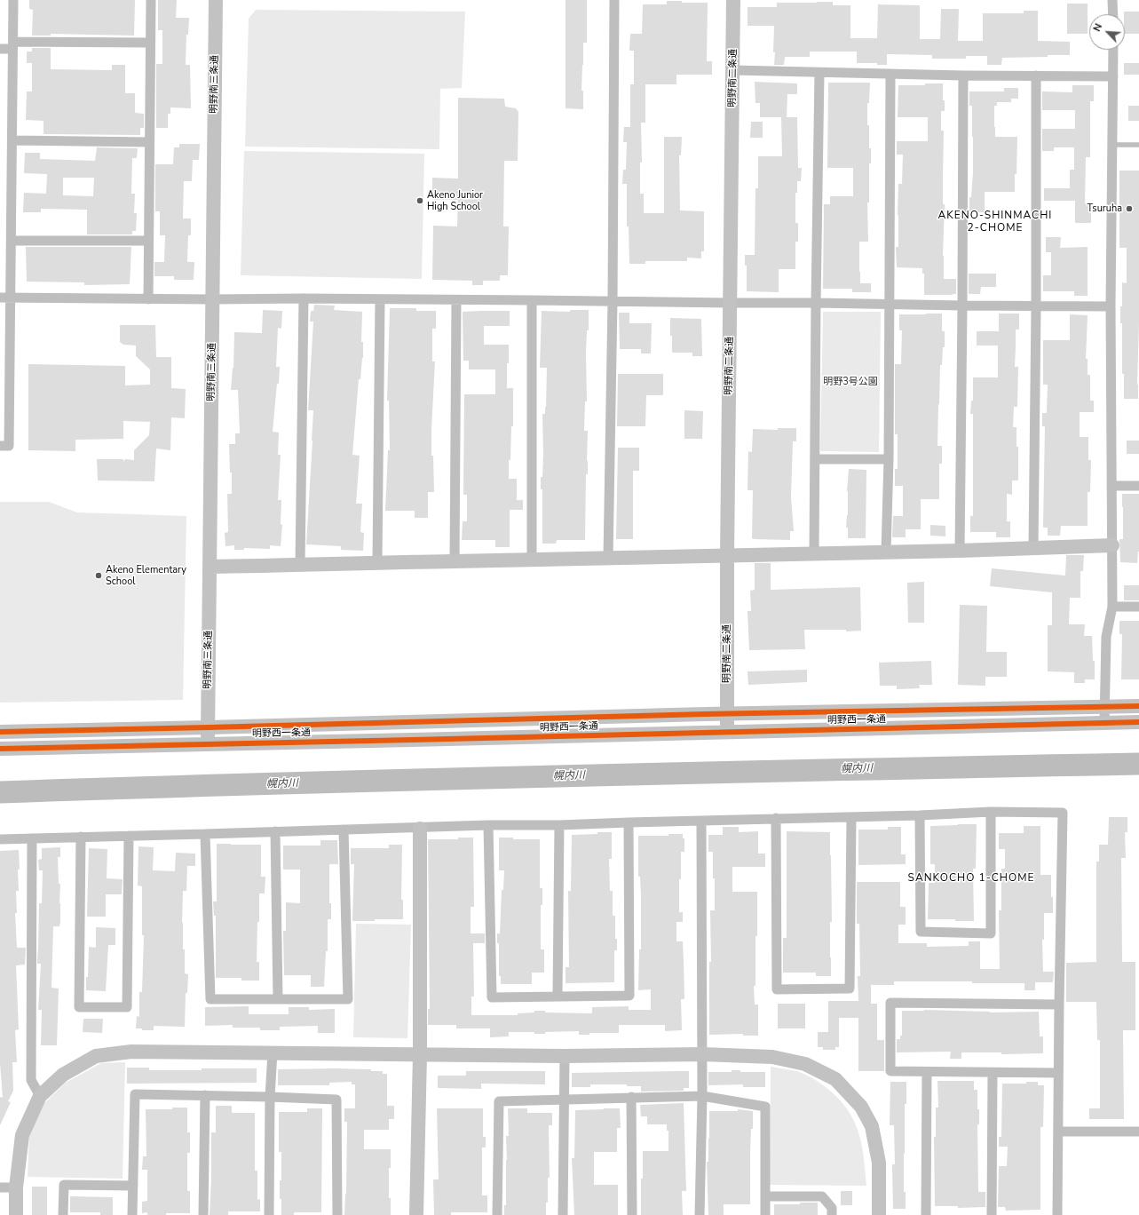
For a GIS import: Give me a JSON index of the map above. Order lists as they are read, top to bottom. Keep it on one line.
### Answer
{"streets":{"street":["明野南二条通","明野南三条通","明野西一条通"]},"crossings":[["明野南二条通","明野西一条通"],["明野南三条通","明野西一条通"]],"districts":["AKENO-SHINMACHI 2-CHOME","SANKOCHO 1-CHOME"],"water":["幌内川"],"parks":["明野3号公園"],"places":["Akeno Junior High School","Tsuruha","Akeno Elementary School"],"north":"top left"}
